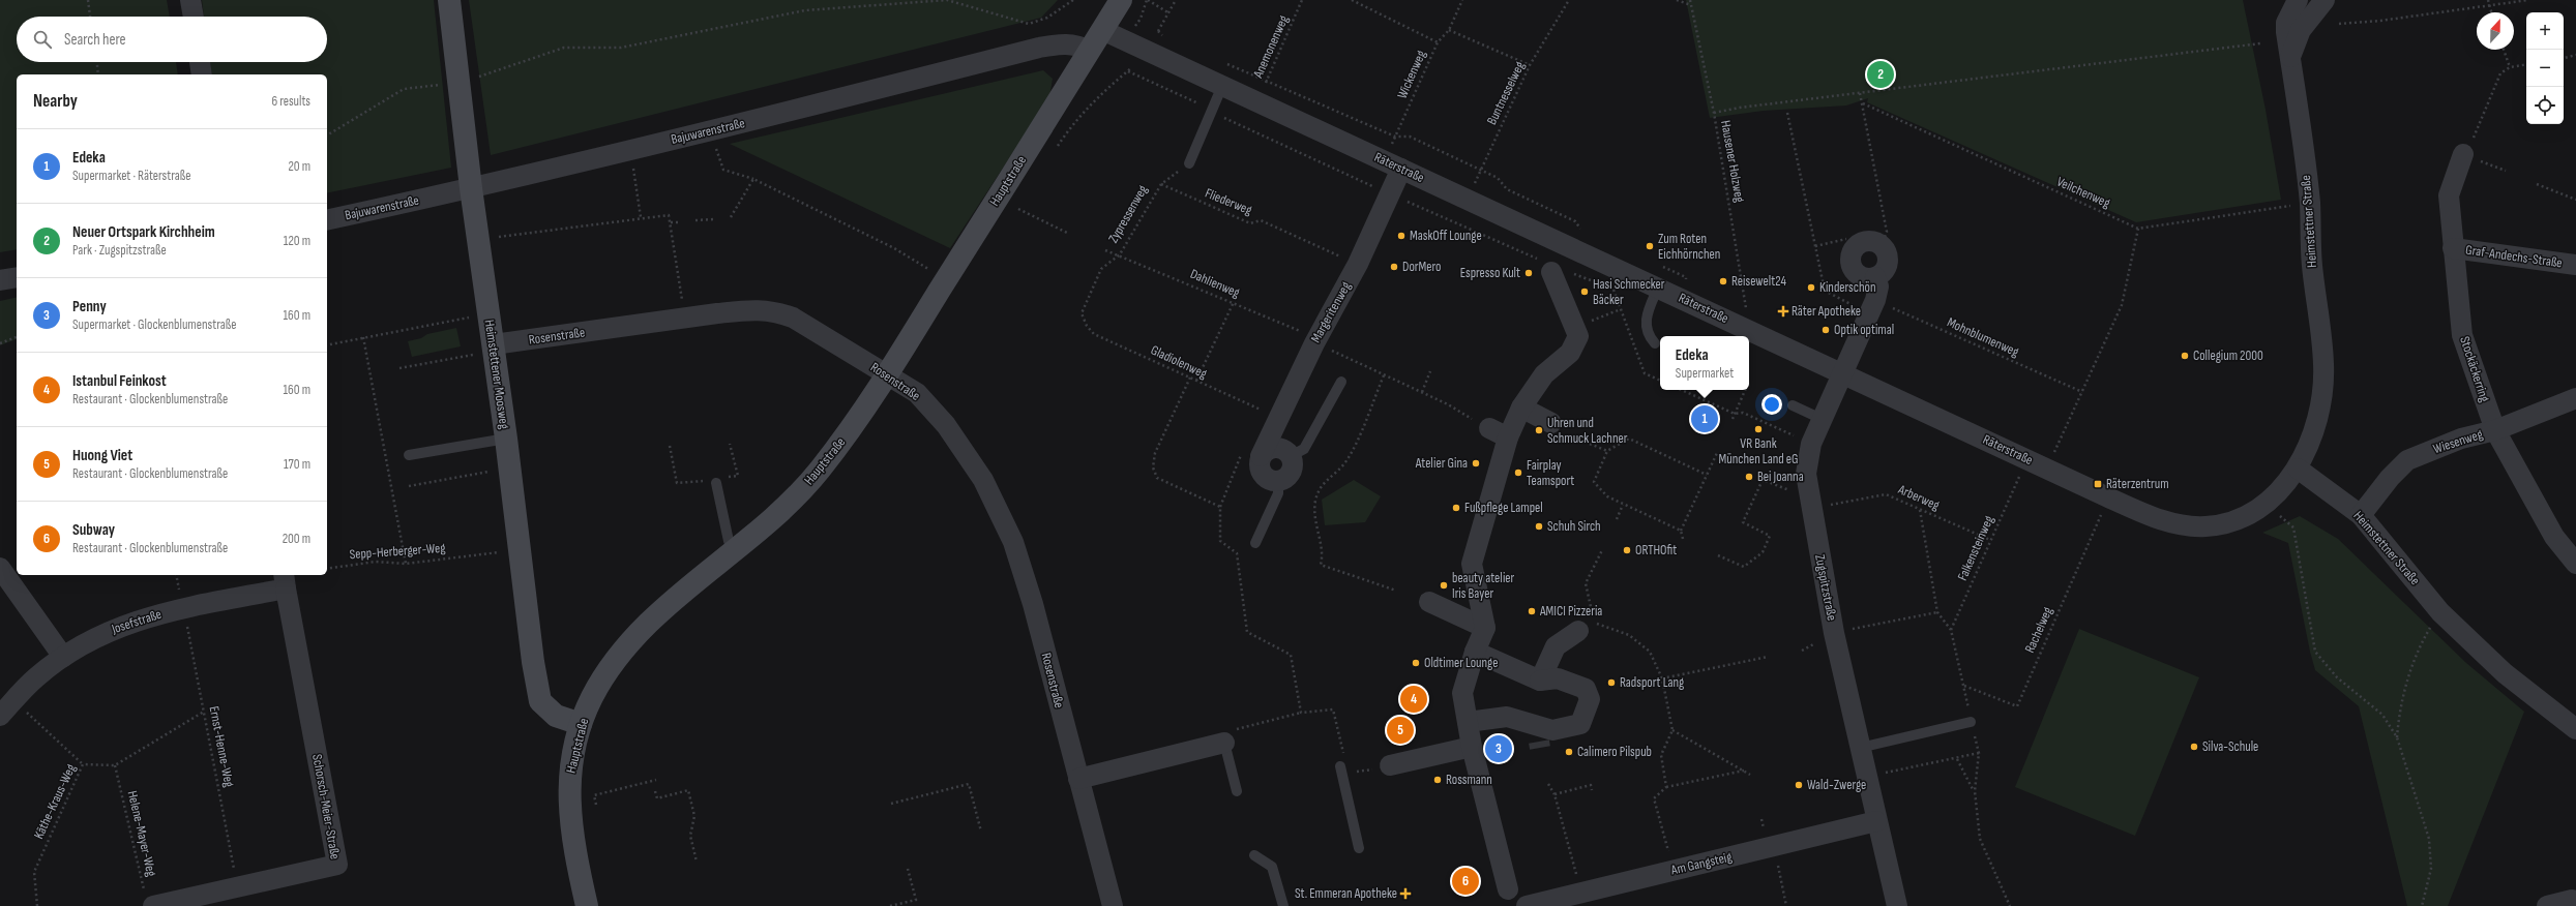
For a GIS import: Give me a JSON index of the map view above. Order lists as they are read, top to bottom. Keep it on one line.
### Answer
{"streets":{"street":["Bajuwarenstraße","Räterstraße","Hauptstraße","Heimstettner Straße","Graf-Andechs-Straße","Margeritenweg","Rosenstraße","Stockäckerring","Heimstettener Moosweg","Wiesenweg","Zugspitzstraße","Josefstraße","Schorsch-Meier-Straße","Am Gangsteig"],"path":["Anemonenweg","Wickenweg","Buntnesselweg","Hausener Holzweg","Veilchenweg","Fliederweg","Zypressenweg","Dahlienweg","Mohnblumenweg","Gladiolenweg","Arberweg","Falkensteinweg","Sepp-Herberger-Weg","Rachelweg","Ernst-Henne-Weg","Käthe-Kraus-Weg","Helene-Mayer-Weg"]},"crossings":[["Anemonenweg","Räterstraße"],["Wickenweg","Räterstraße"],["Wickenweg","Margeritenweg"],["Buntnesselweg","Räterstraße"],["Bajuwarenstraße","Hauptstraße"],["Bajuwarenstraße","Heimstettener Moosweg"],["Hausener Holzweg","Räterstraße"],["Räterstraße","Hauptstraße"],["Räterstraße","Heimstettner Straße"],["Räterstraße","Margeritenweg"],["Räterstraße","Zugspitzstraße"],["Hauptstraße","Rosenstraße"],["Hauptstraße","Heimstettener Moosweg"],["Fliederweg","Zypressenweg"],["Fliederweg","Margeritenweg"],["Zypressenweg","Dahlienweg"],["Zypressenweg","Gladiolenweg"],["Heimstettner Straße","Wiesenweg"],["Graf-Andechs-Straße","Stockäckerring"],["Dahlienweg","Margeritenweg"],["Margeritenweg","Gladiolenweg"],["Rosenstraße","Heimstettener Moosweg"],["Mohnblumenweg","Zugspitzstraße"],["Stockäckerring","Wiesenweg"],["Heimstettener Moosweg","Sepp-Herberger-Weg"],["Arberweg","Falkensteinweg"],["Arberweg","Zugspitzstraße"],["Zugspitzstraße","Am Gangsteig"],["Josefstraße","Ernst-Henne-Weg"],["Josefstraße","Schorsch-Meier-Straße"],["Ernst-Henne-Weg","Schorsch-Meier-Straße"],["Käthe-Kraus-Weg","Helene-Mayer-Weg"],["Schorsch-Meier-Straße","Helene-Mayer-Weg"]],"places":{"other":["MaskOff Lounge","Zum Roten Eichhörnchen","DorMero","Espresso Kult","Reisewelt24","Kinderschön","Hasi Schmecker Bäcker","Optik optimal","Collegium 2000","VR Bank München Land eG","Uhren und Schmuck Lachner","Atelier Gina","Fairplay Teamsport","Bei Joanna","Fußpflege Lampel","Schuh Sirch","ORTHOfit","beauty atelier Iris Bayer","AMICI Pizzeria","Oldtimer Lounge","Radsport Lang","Silva-Schule","Calimero Pilspub","Rossmann","Wald-Zwerge"],"health":["Räter Apotheke","St. Emmeran Apotheke"],"transit":["Räterzentrum"]},"north":"top","page":{"map_buttons":["+","−"],"search":"Search here","pins":["2","1","4","5","3","6"],"heading":["Nearby","6 results"],"list":[{"mark":"1","name":"Edeka","note":"Supermarket · Räterstraße","value":"20 m"},{"mark":"2","name":"Neuer Ortspark Kirchheim","note":"Park · Zugspitzstraße","value":"120 m"},{"mark":"3","name":"Penny","note":"Supermarket · Glockenblumenstraße","value":"160 m"},{"mark":"4","name":"Istanbul Feinkost","note":"Restaurant · Glockenblumenstraße","value":"160 m"},{"mark":"5","name":"Huong Viet","note":"Restaurant · Glockenblumenstraße","value":"170 m"},{"mark":"6","name":"Subway","note":"Restaurant · Glockenblumenstraße","value":"200 m"}],"popup":["Edeka","Supermarket"]}}
